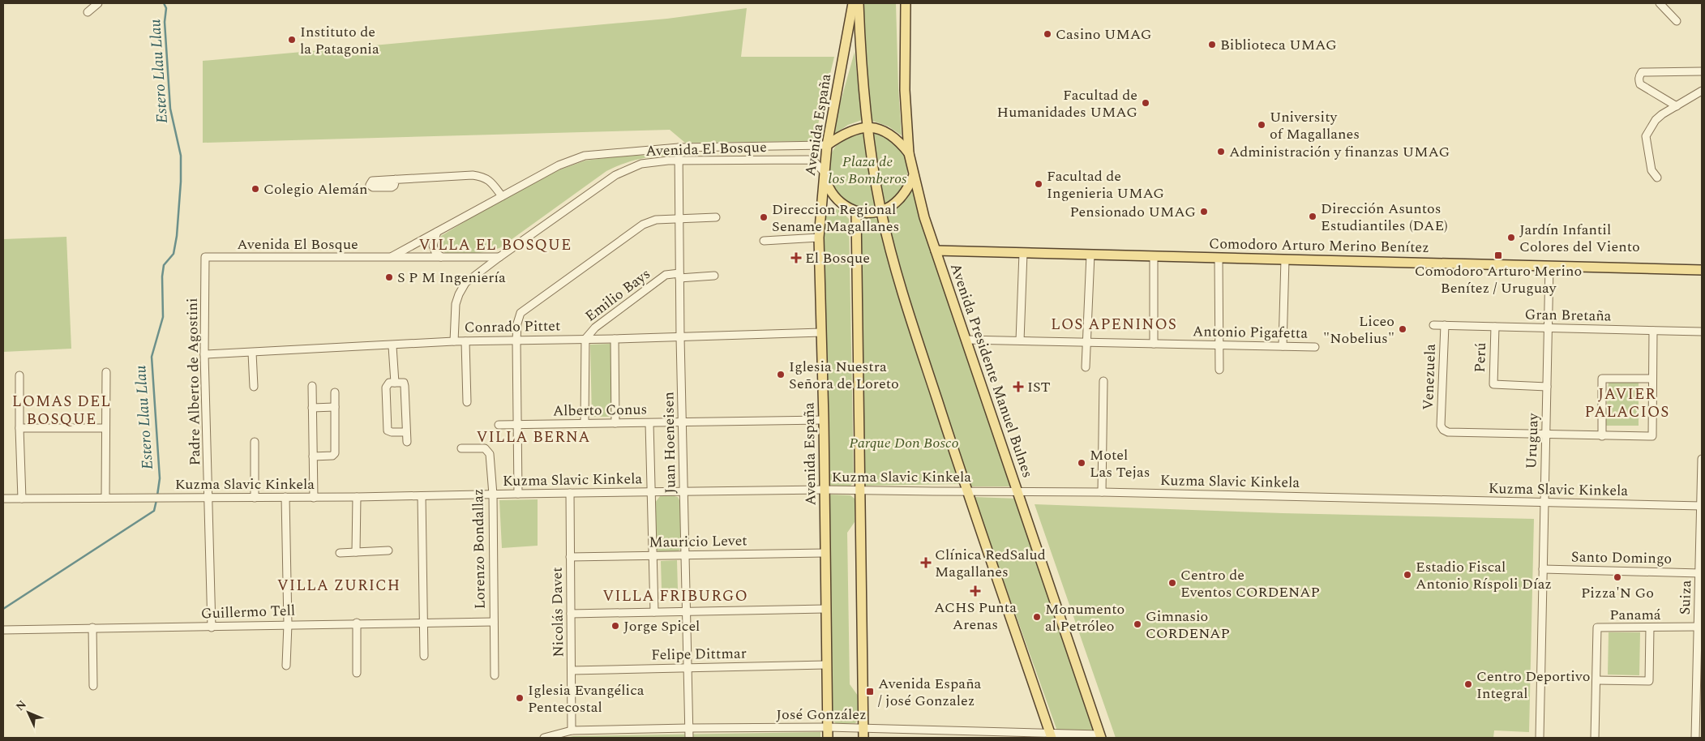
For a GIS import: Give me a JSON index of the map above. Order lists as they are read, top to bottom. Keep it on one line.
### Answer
{"streets":{"main road":["Avenida España","Comodoro Arturo Merino Benítez","Avenida Presidente Manuel Bulnes"],"street":["Avenida El Bosque","Emilio Bays","Gran Bretaña","Conrado Pittet","Antonio Pigafetta","Perú","Venezuela","Padre Alberto de Agostini","Alberto Conus","Uruguay","Juan Hoeneisen","Kuzma Slavic Kinkela","Mauricio Levet","Lorenzo Bondallaz","Santo Domingo","Suiza","Guillermo Tell","Nicolás Davet","Panamá","Felipe Dittmar","José González"]},"crossings":[["Avenida España","Avenida El Bosque"],["Avenida España","Conrado Pittet"],["Avenida España","Alberto Conus"],["Avenida España","Kuzma Slavic Kinkela"],["Avenida España","Mauricio Levet"],["Avenida España","Felipe Dittmar"],["Avenida España","José González"],["Avenida El Bosque","Padre Alberto de Agostini"],["Avenida El Bosque","Juan Hoeneisen"],["Comodoro Arturo Merino Benítez","Avenida Presidente Manuel Bulnes"],["Comodoro Arturo Merino Benítez","Uruguay"],["Emilio Bays","Conrado Pittet"],["Emilio Bays","Alberto Conus"],["Emilio Bays","Juan Hoeneisen"],["Gran Bretaña","Perú"],["Gran Bretaña","Venezuela"],["Gran Bretaña","Uruguay"],["Conrado Pittet","Padre Alberto de Agostini"],["Conrado Pittet","Juan Hoeneisen"],["Antonio Pigafetta","Avenida Presidente Manuel Bulnes"],["Perú","Uruguay"],["Avenida Presidente Manuel Bulnes","Kuzma Slavic Kinkela"],["Avenida Presidente Manuel Bulnes","José González"],["Venezuela","Uruguay"],["Padre Alberto de Agostini","Kuzma Slavic Kinkela"],["Padre Alberto de Agostini","Guillermo Tell"],["Alberto Conus","Juan Hoeneisen"],["Uruguay","Kuzma Slavic Kinkela"],["Uruguay","Santo Domingo"],["Juan Hoeneisen","Kuzma Slavic Kinkela"],["Juan Hoeneisen","Mauricio Levet"],["Juan Hoeneisen","Felipe Dittmar"],["Juan Hoeneisen","José González"],["Kuzma Slavic Kinkela","Lorenzo Bondallaz"],["Kuzma Slavic Kinkela","Suiza"],["Kuzma Slavic Kinkela","Nicolás Davet"],["Mauricio Levet","Nicolás Davet"],["Lorenzo Bondallaz","Guillermo Tell"],["Santo Domingo","Suiza"],["Suiza","Panamá"],["Nicolás Davet","Felipe Dittmar"],["Nicolás Davet","José González"]],"districts":["VILLA EL BOSQUE","LOS APENINOS","JAVIER PALACIOS","LOMAS DEL BOSQUE","VILLA BERNA","VILLA ZURICH","VILLA FRIBURGO"],"water":["Estero Llau Llau"],"parks":["Plaza de los Bomberos","Parque Don Bosco"],"places":{"other":["Casino UMAG","Instituto de la Patagonia","Biblioteca UMAG","Facultad de Humanidades UMAG","University of Magallanes","Administración y finanzas UMAG","Facultad de Ingenieria UMAG","Colegio Alemán","Pensionado UMAG","Dirección Asuntos Estudiantiles (DAE)","Direccion Regional Sename Magallanes","Jardín Infantil Colores del Viento","S P M Ingeniería","Liceo \"Nobelius\"","Iglesia Nuestra Señora de Loreto","Motel Las Tejas","Estadio Fiscal Antonio Ríspoli Díaz","Pizza'N Go","Centro de Eventos CORDENAP","Monumento al Petróleo","Gimnasio CORDENAP","Jorge Spicel","Centro Deportivo Integral","Iglesia Evangélica Pentecostal"],"transit":["Comodoro Arturo Merino Benítez / Uruguay","Avenida España / josé Gonzalez"],"health":["El Bosque","IST","Clínica RedSalud Magallanes","ACHS Punta Arenas"]},"north":"top left"}
